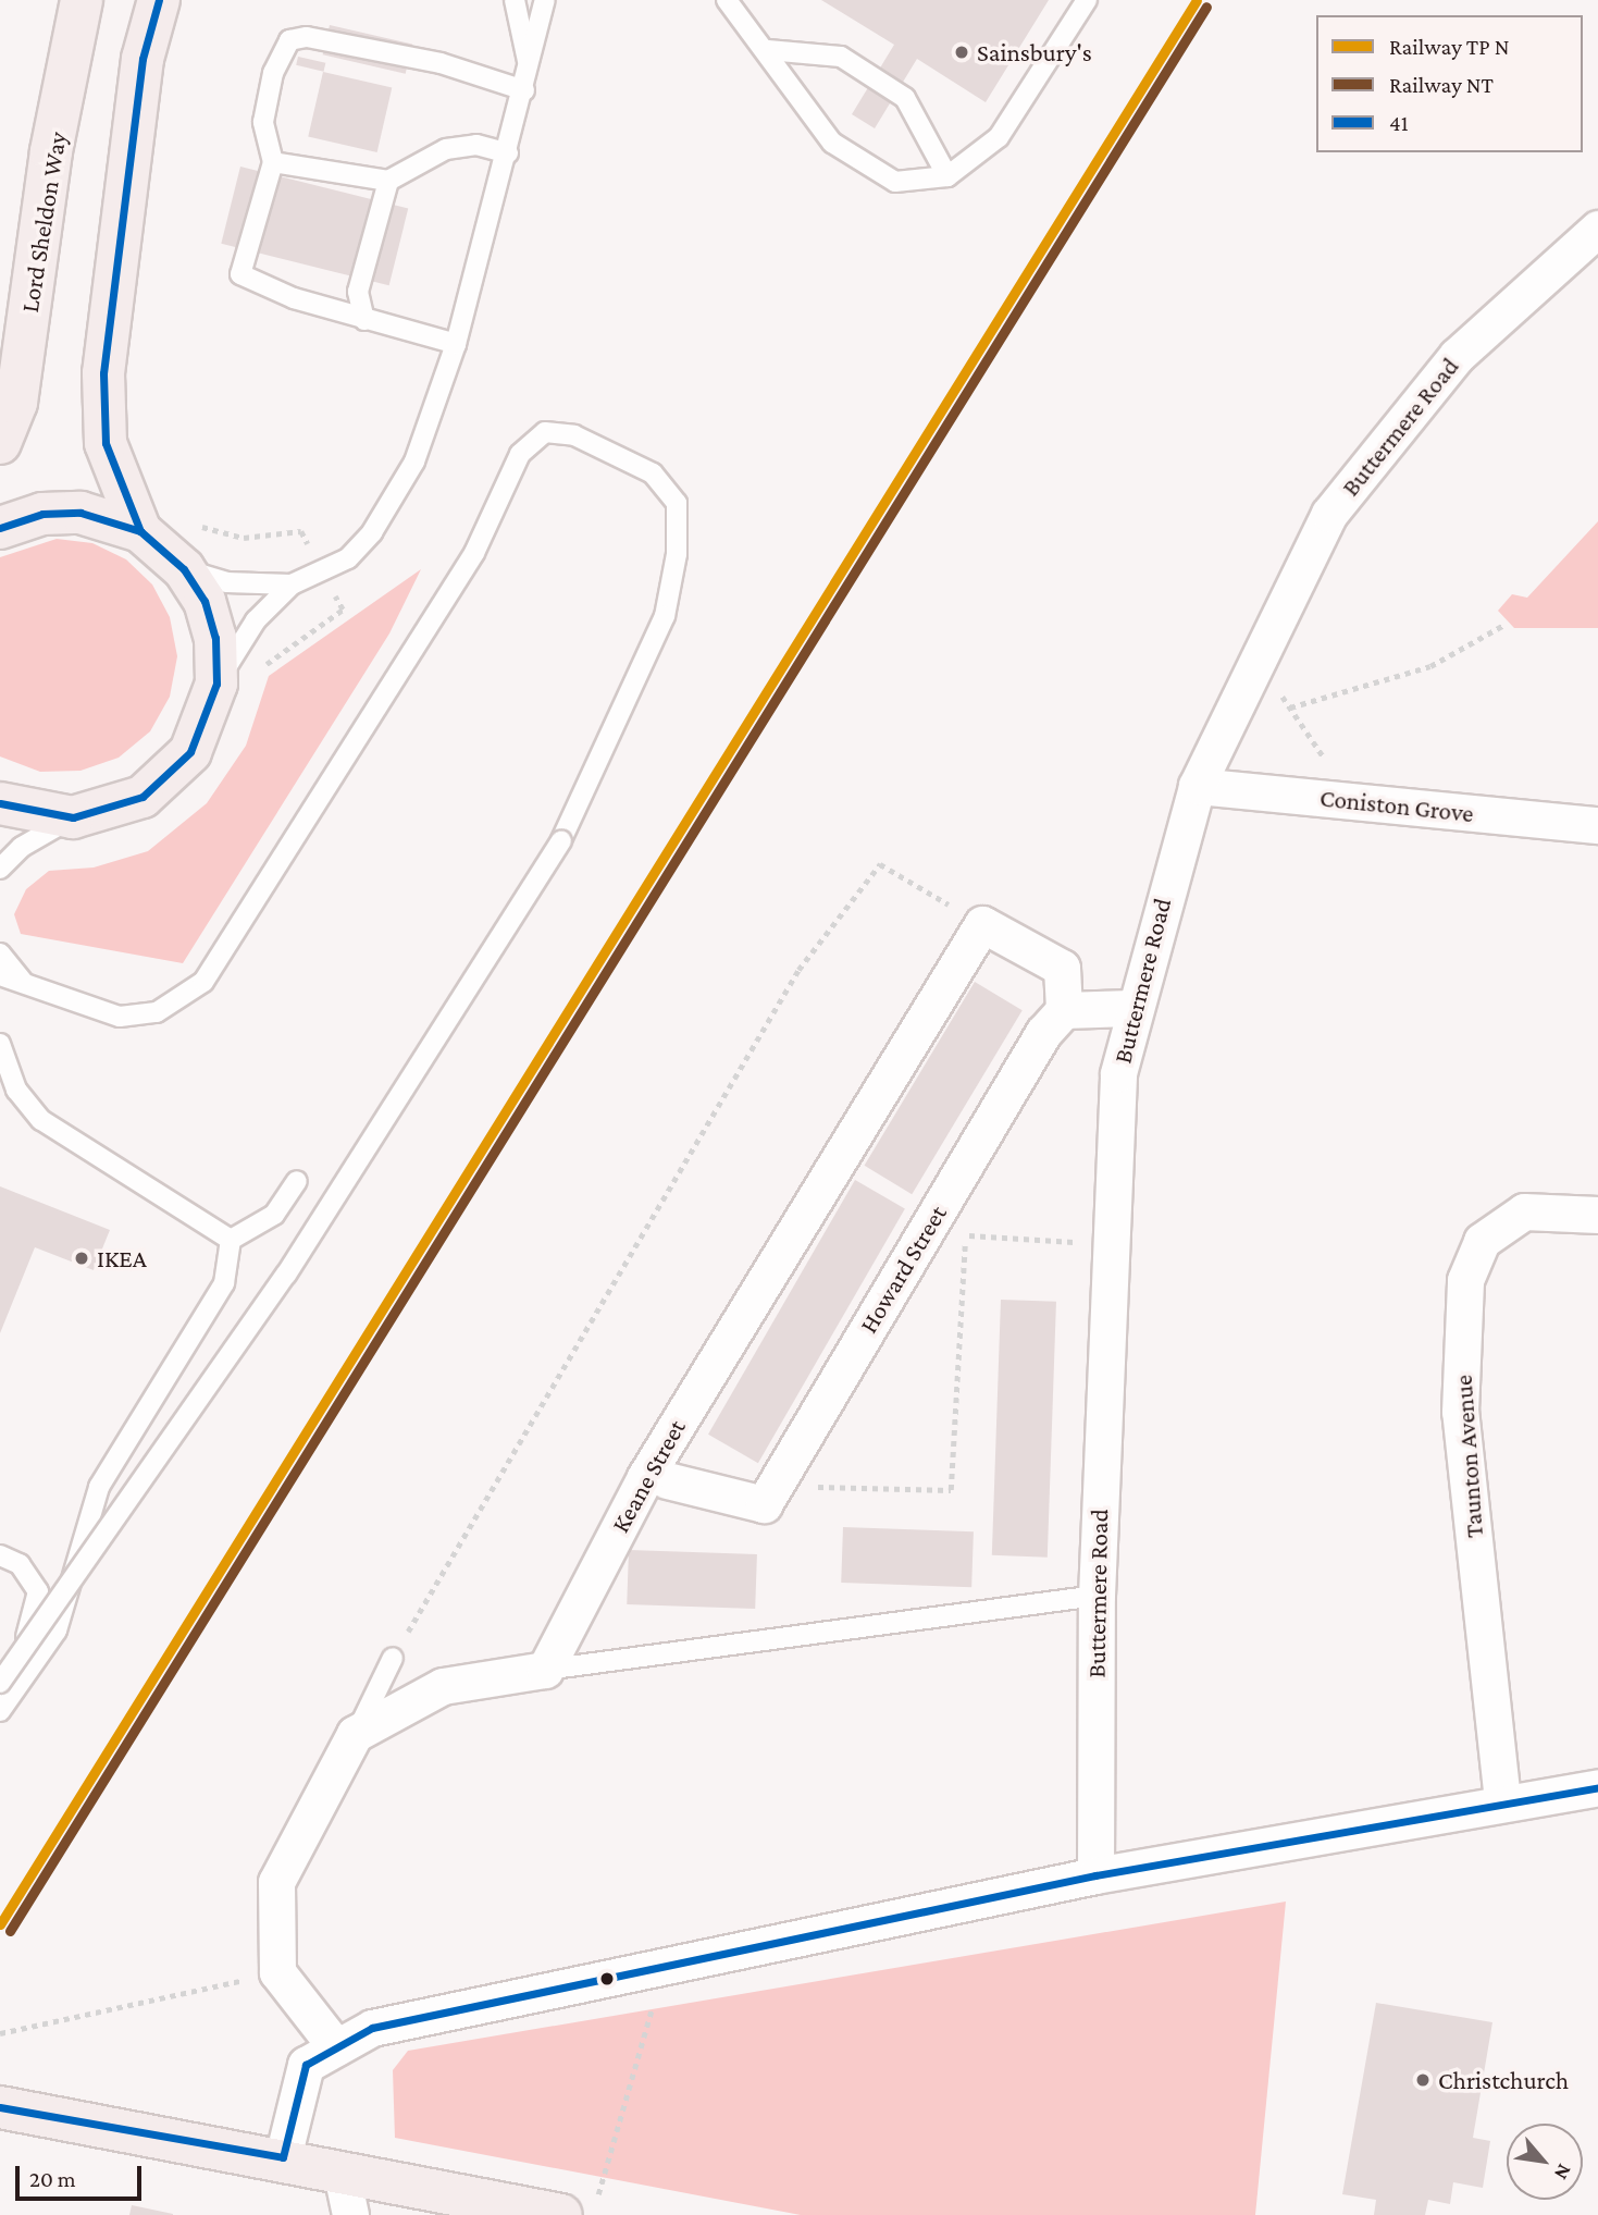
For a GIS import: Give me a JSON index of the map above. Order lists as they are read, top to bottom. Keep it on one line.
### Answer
{"streets":{"highway":["Lord Sheldon Way"],"street":["Buttermere Road","Coniston Grove","Howard Street","Taunton Avenue","Keane Street"]},"crossings":[["Buttermere Road","Coniston Grove"]],"places":["Sainsbury's","IKEA","Christchurch"],"lines":["transit line 41","rail line NT"],"legend":["Railway TP N","Railway NT","41"],"scale_bar":"20 m","north":"bottom right"}
